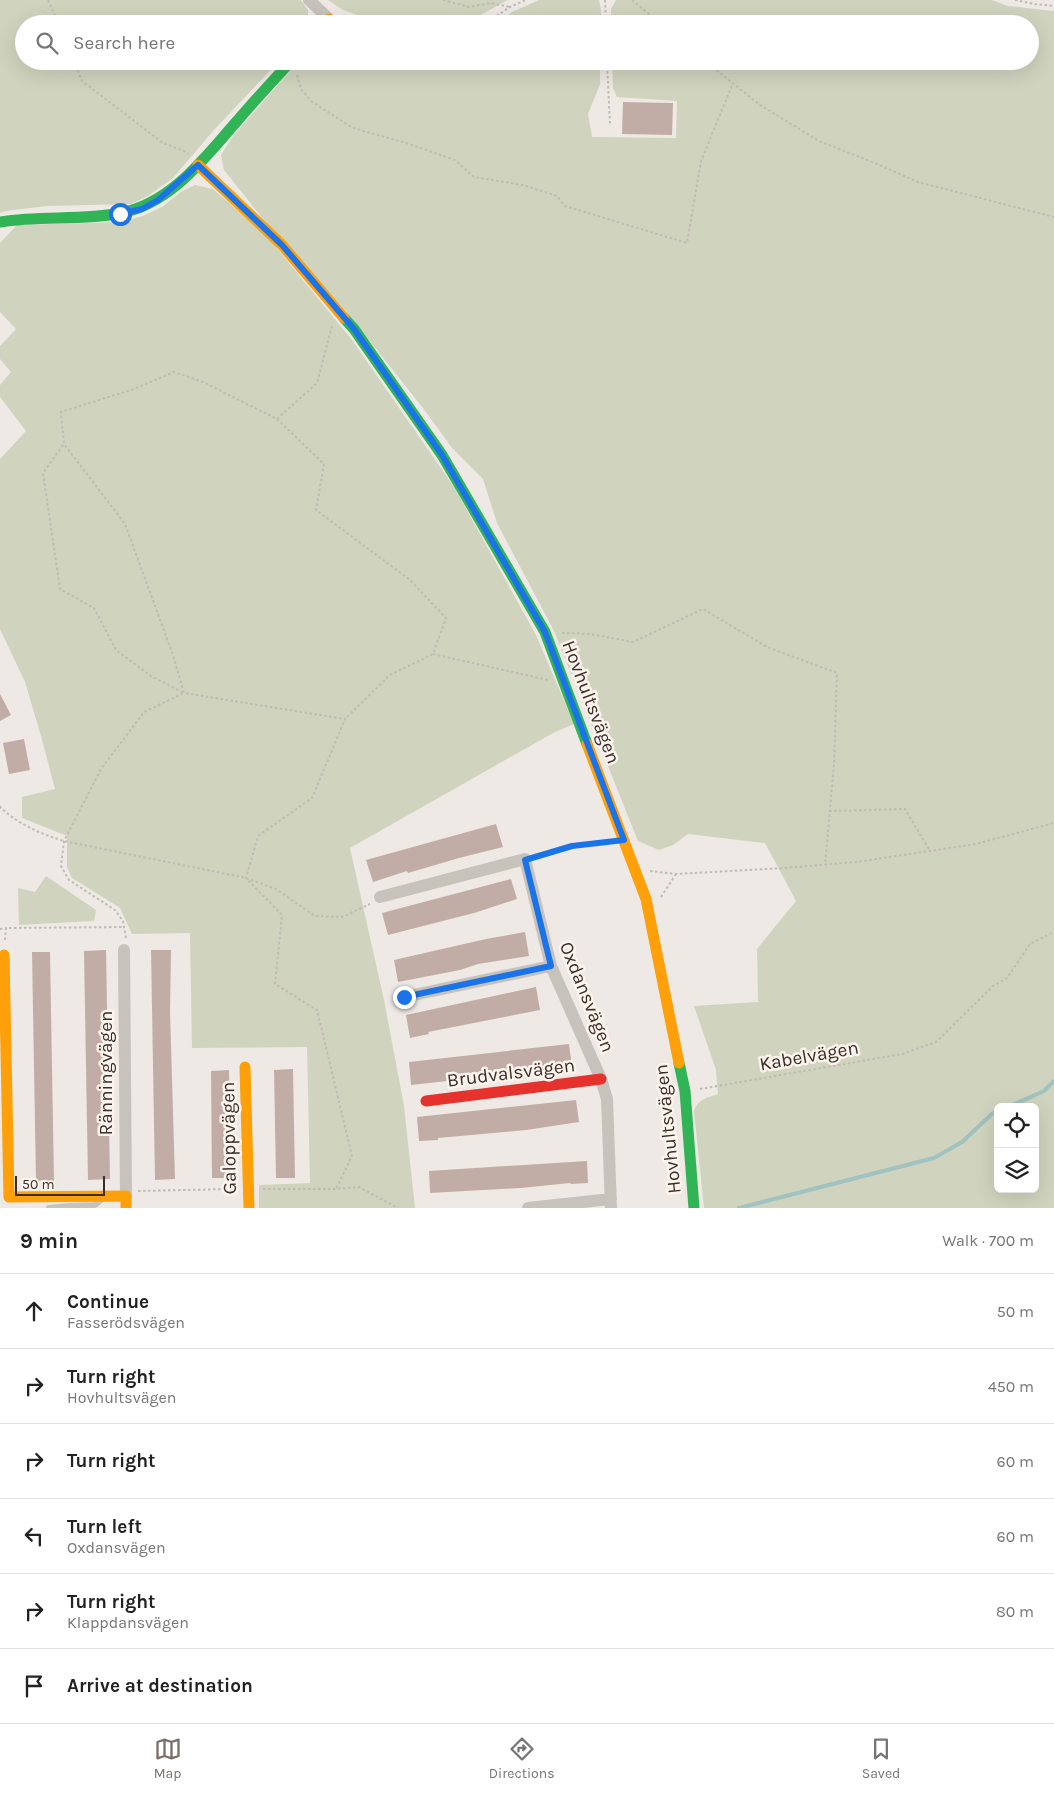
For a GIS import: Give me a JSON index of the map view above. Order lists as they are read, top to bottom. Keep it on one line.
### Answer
{"streets":{"street":["Hovhultsvägen","Oxdansvägen","Ränningvägen","Brudvalsvägen","Galoppvägen"],"path":["Kabelvägen"]},"crossings":[["Hovhultsvägen","Kabelvägen"],["Oxdansvägen","Brudvalsvägen"]],"scale_bar":"50 m","page":{"search":"Search here","scale":"50 m","heading":["9 min","Walk · 700 m"],"list":[["Continue","Fasserödsvägen","50 m"],["Turn right","Hovhultsvägen","450 m"],["Turn right","60 m"],["Turn left","Oxdansvägen","60 m"],["Turn right","Klappdansvägen","80 m"],"Arrive at destination"],"nav":["Map","Directions","Saved"]}}
